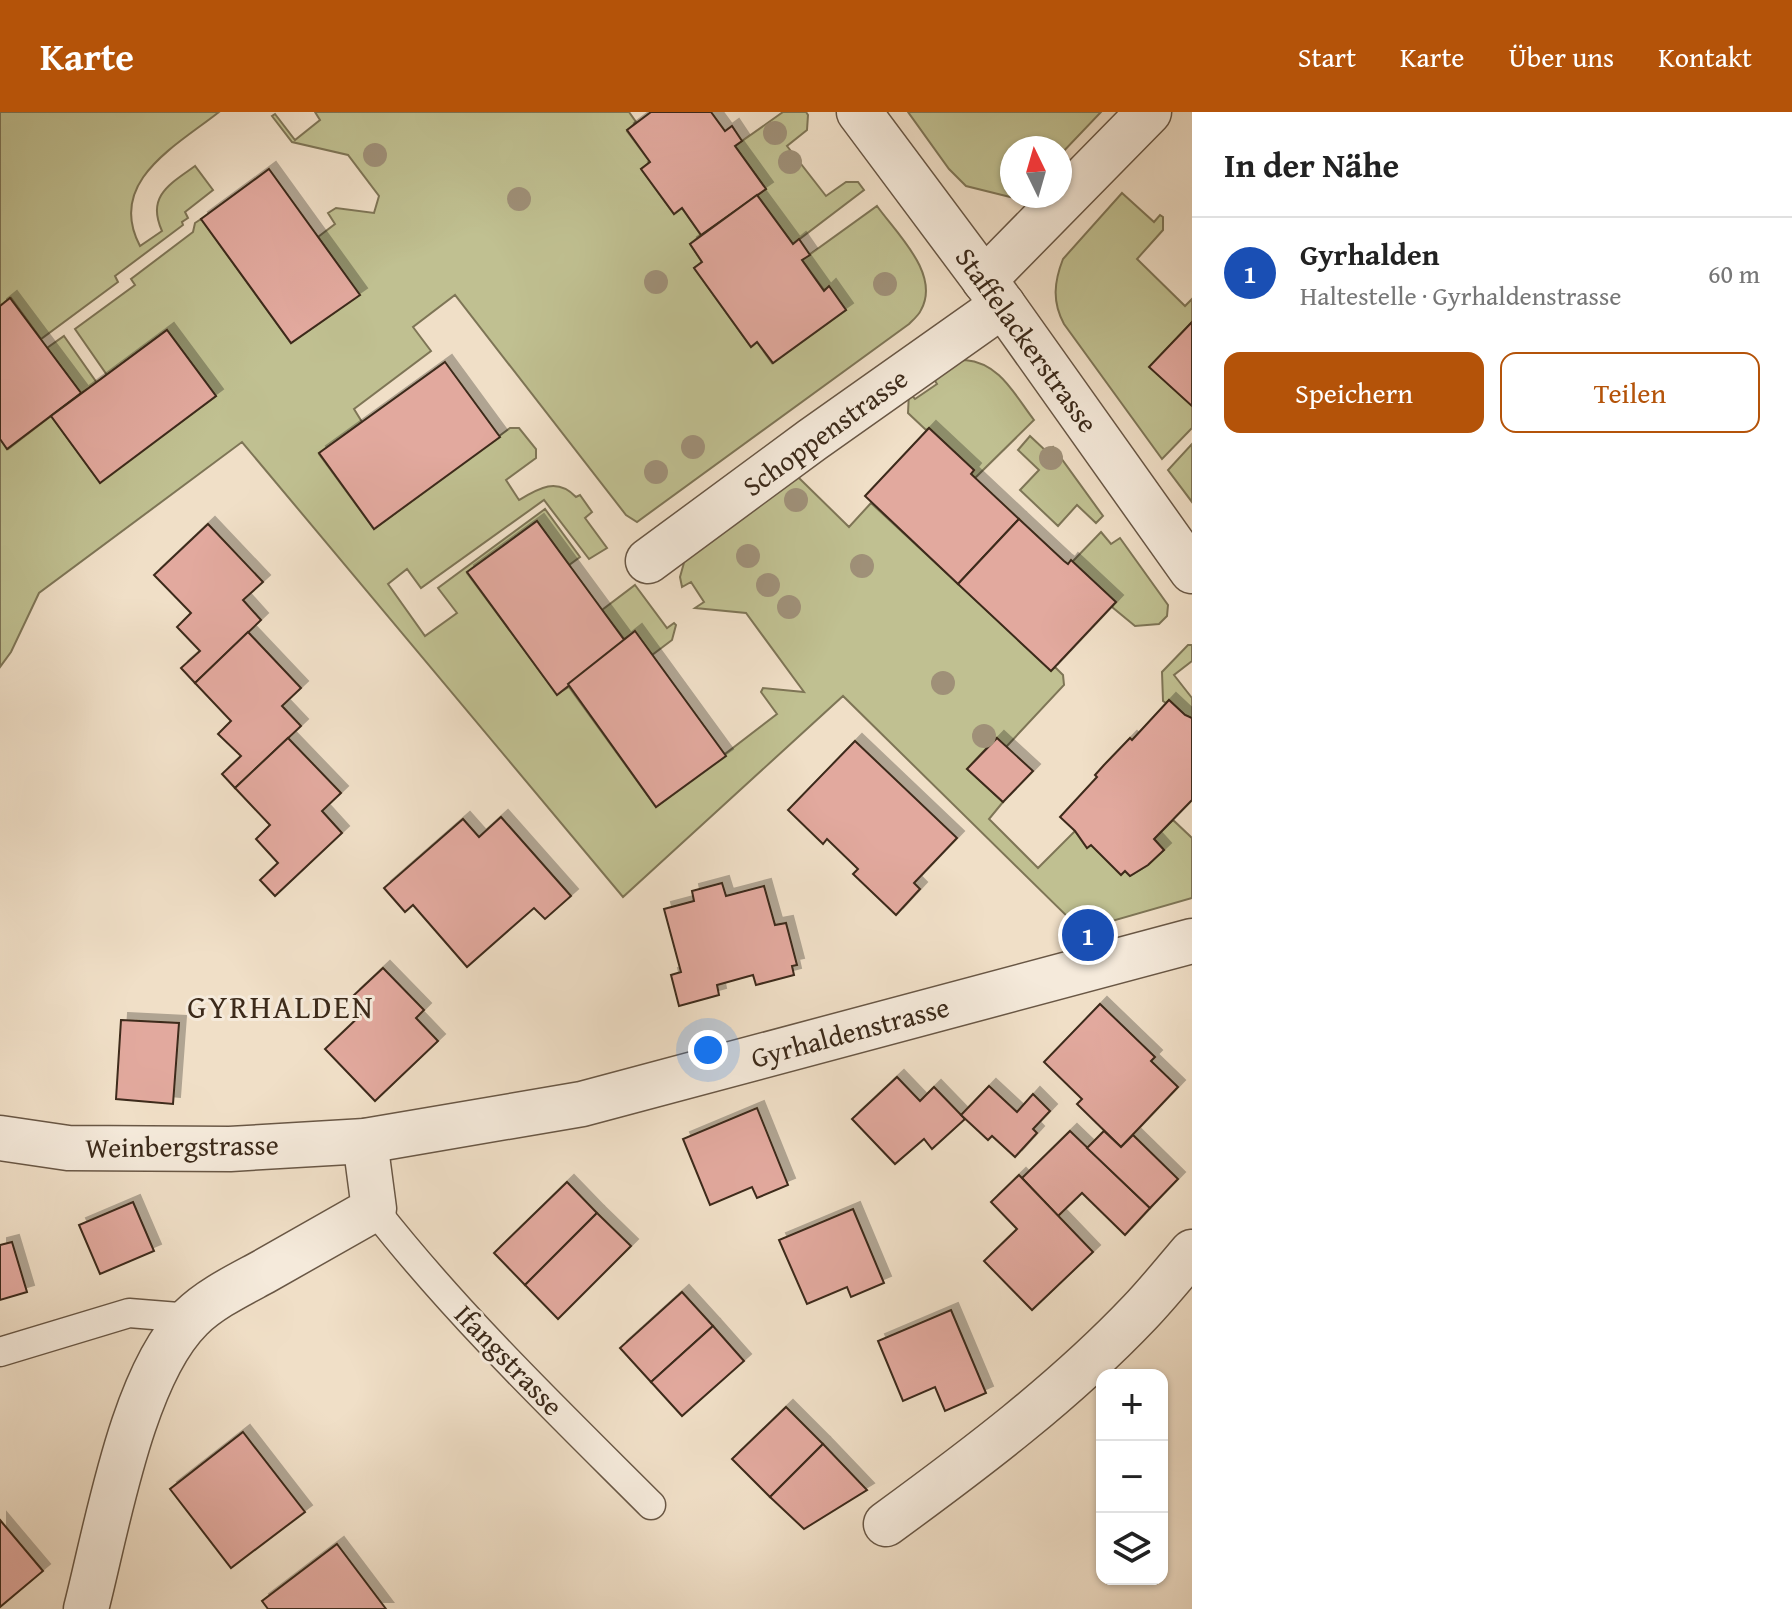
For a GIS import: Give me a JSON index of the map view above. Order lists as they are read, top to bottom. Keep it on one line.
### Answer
{"streets":{"street":["Staffelackerstrasse","Schoppenstrasse","Gyrhaldenstrasse","Weinbergstrasse"],"lane":["Ifangstrasse"]},"crossings":[["Staffelackerstrasse","Schoppenstrasse"],["Gyrhaldenstrasse","Weinbergstrasse"]],"districts":["GYRHALDEN"],"north":"top","page":{"header":"Karte","nav":["Start","Karte","Über uns","Kontakt"],"heading":"In der Nähe","list":[{"mark":"1","name":"Gyrhalden","note":"Haltestelle · Gyrhaldenstrasse","value":"60 m"}],"buttons":["Speichern","Teilen"],"pins":"1","map_buttons":["+","−"]}}
